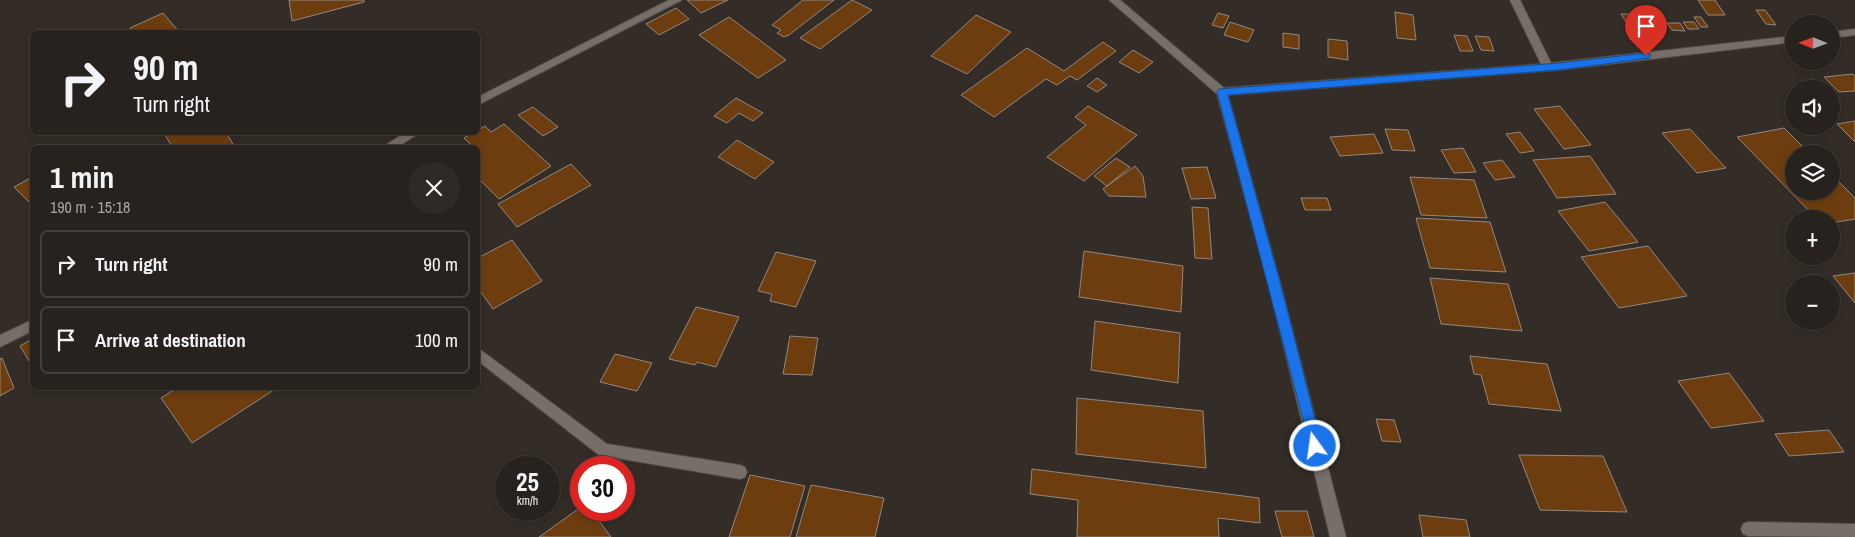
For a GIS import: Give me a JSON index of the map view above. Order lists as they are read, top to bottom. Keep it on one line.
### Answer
{"north":"left","page":{"map_buttons":["+","−"],"turn":["90 m","Turn right"],"heading":["1 min","190 m · 15:18"],"list":[{"name":"Turn right","value":"90 m"},{"name":"Arrive at destination","value":"100 m"}],"speed":"25 km/h","limit":"30"}}
